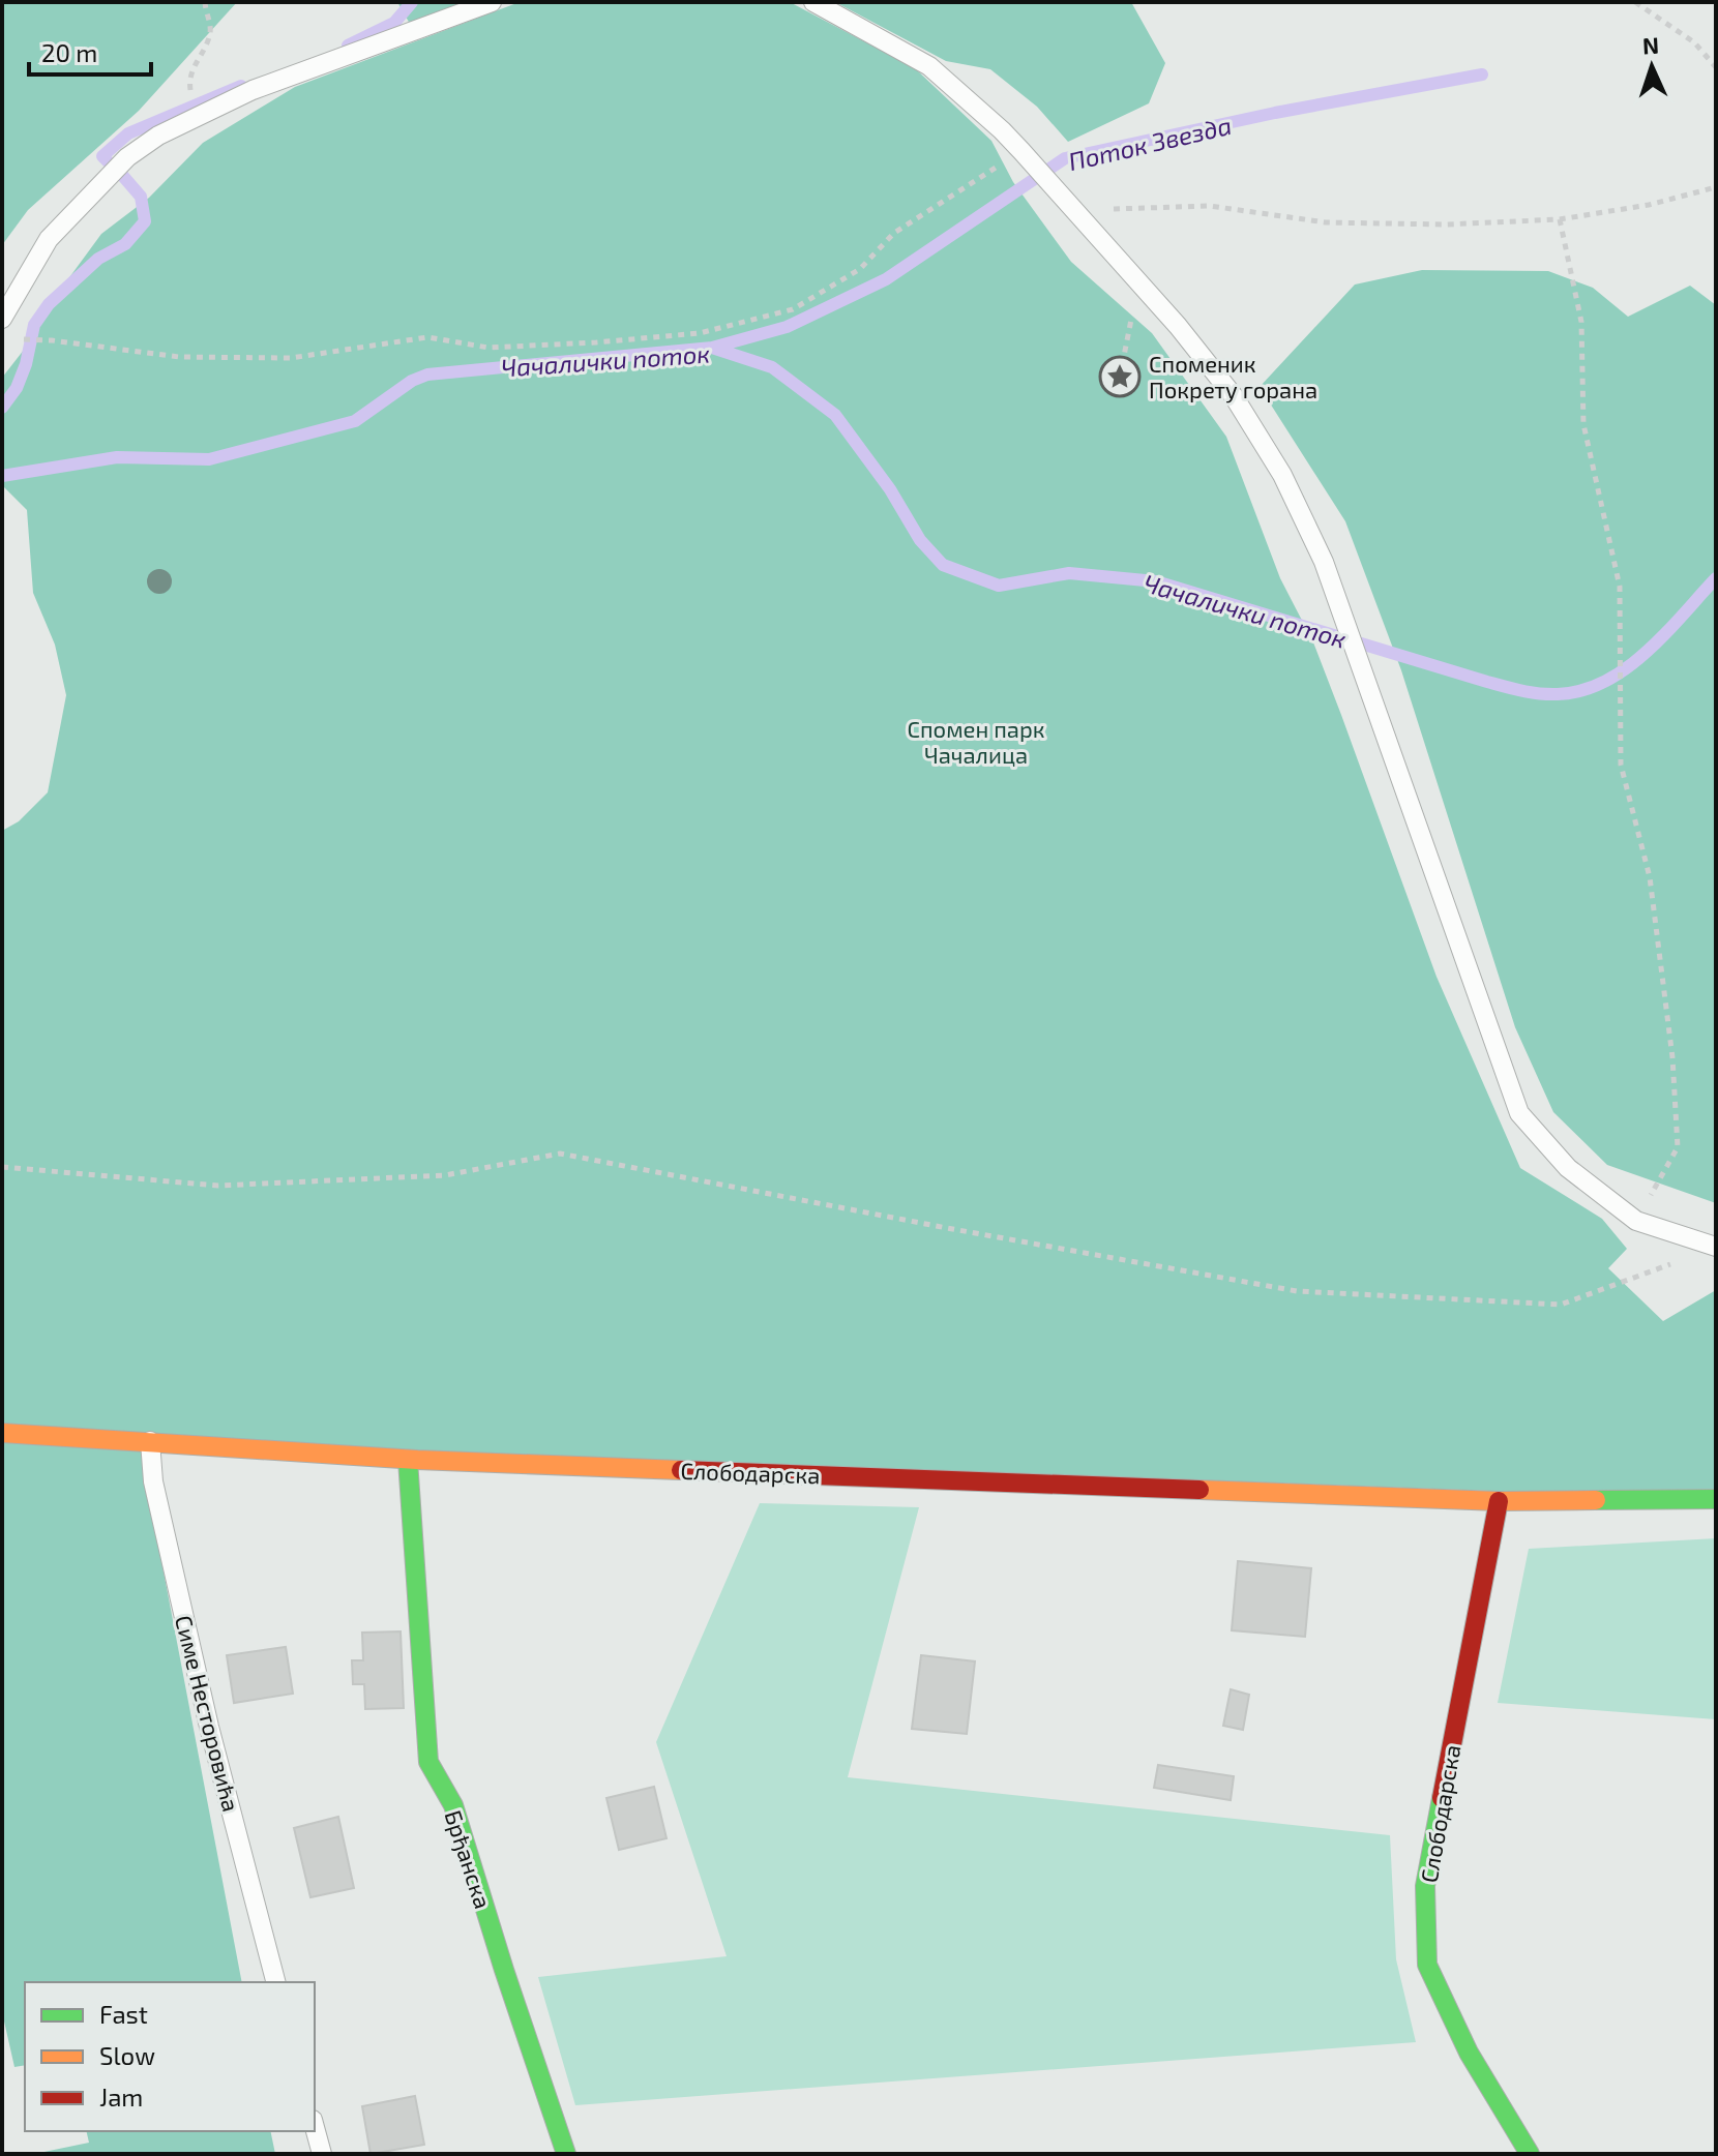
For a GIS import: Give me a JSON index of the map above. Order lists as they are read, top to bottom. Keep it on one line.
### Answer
{"streets":{"street":["Слободарска","Брђанска"],"lane":["Симе Несторовића"]},"crossings":[["Слободарска","Симе Несторовића"],["Слободарска","Брђанска"]],"water":["Поток Звезда","Чачалички поток"],"parks":["Спомен парк Чачалица"],"places":{"place":["Споменик Покрету горана"]},"legend":["Fast","Slow","Jam"],"scale_bar":"20 m","north":"top"}
